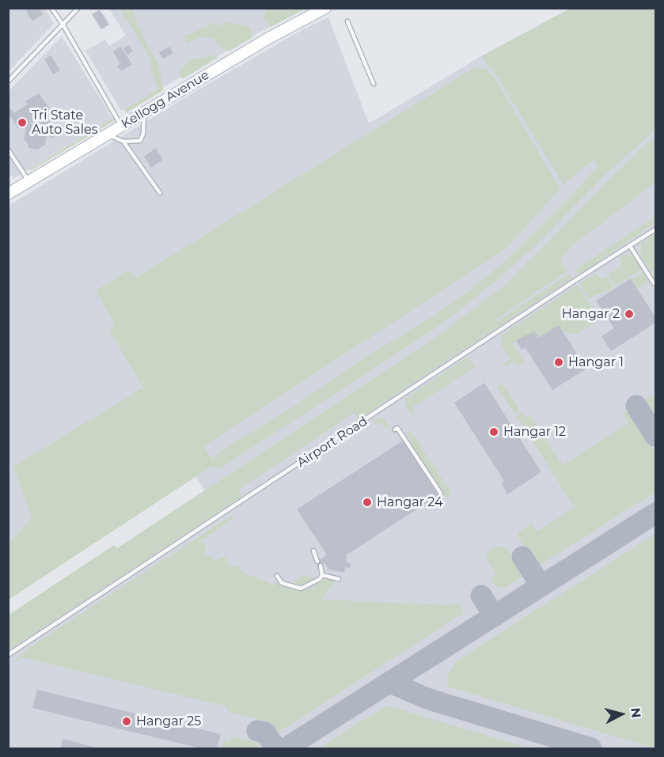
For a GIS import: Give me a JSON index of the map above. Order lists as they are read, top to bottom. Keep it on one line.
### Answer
{"streets":{"main road":["Kellogg Avenue"],"lane":["Airport Road"]},"places":["Tri State Auto Sales","Hangar 2","Hangar 1","Hangar 12","Hangar 24","Hangar 25"],"north":"right"}
